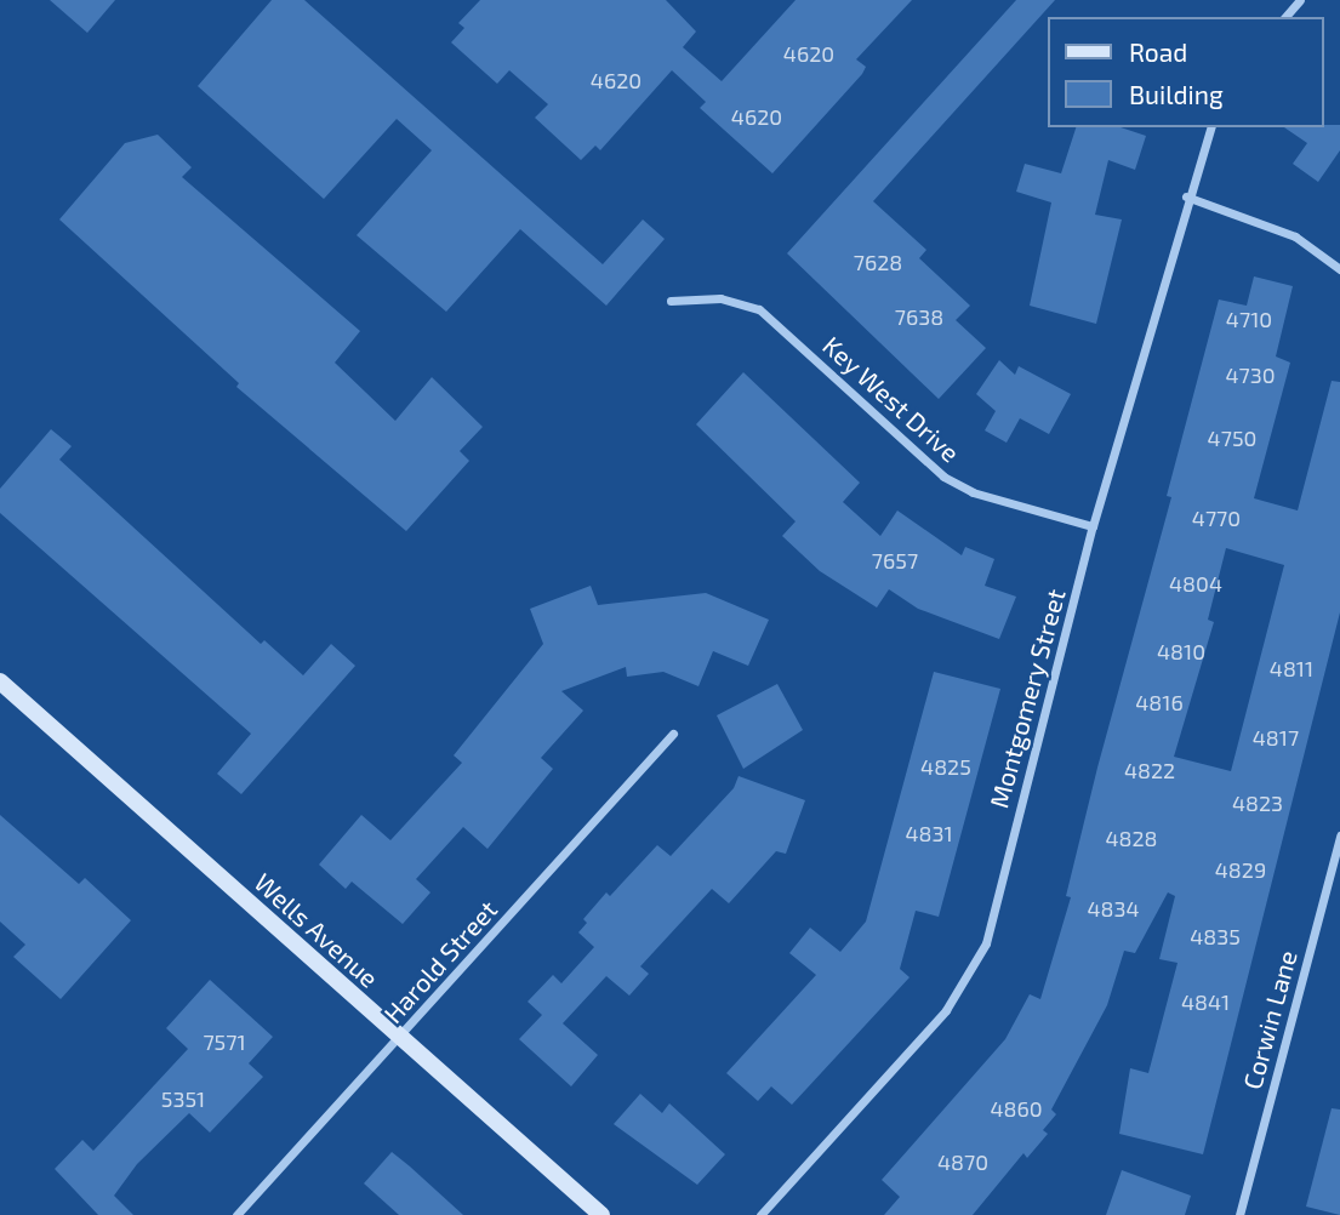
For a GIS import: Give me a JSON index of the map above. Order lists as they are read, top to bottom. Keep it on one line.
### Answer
{"streets":{"main road":["Wells Avenue"],"street":["Key West Drive","Montgomery Street","Harold Street","Corwin Lane"]},"crossings":[["Key West Drive","Montgomery Street"],["Wells Avenue","Harold Street"]],"house_numbers":["4620","4620","4620","7628","7638","4710","4730","4750","4770","7657","4804","4810","4811","4816","4817","4825","4822","4823","4831","4828","4829","4834","4835","4841","7571","5351","4860","4870"],"legend":["Road","Building"]}
